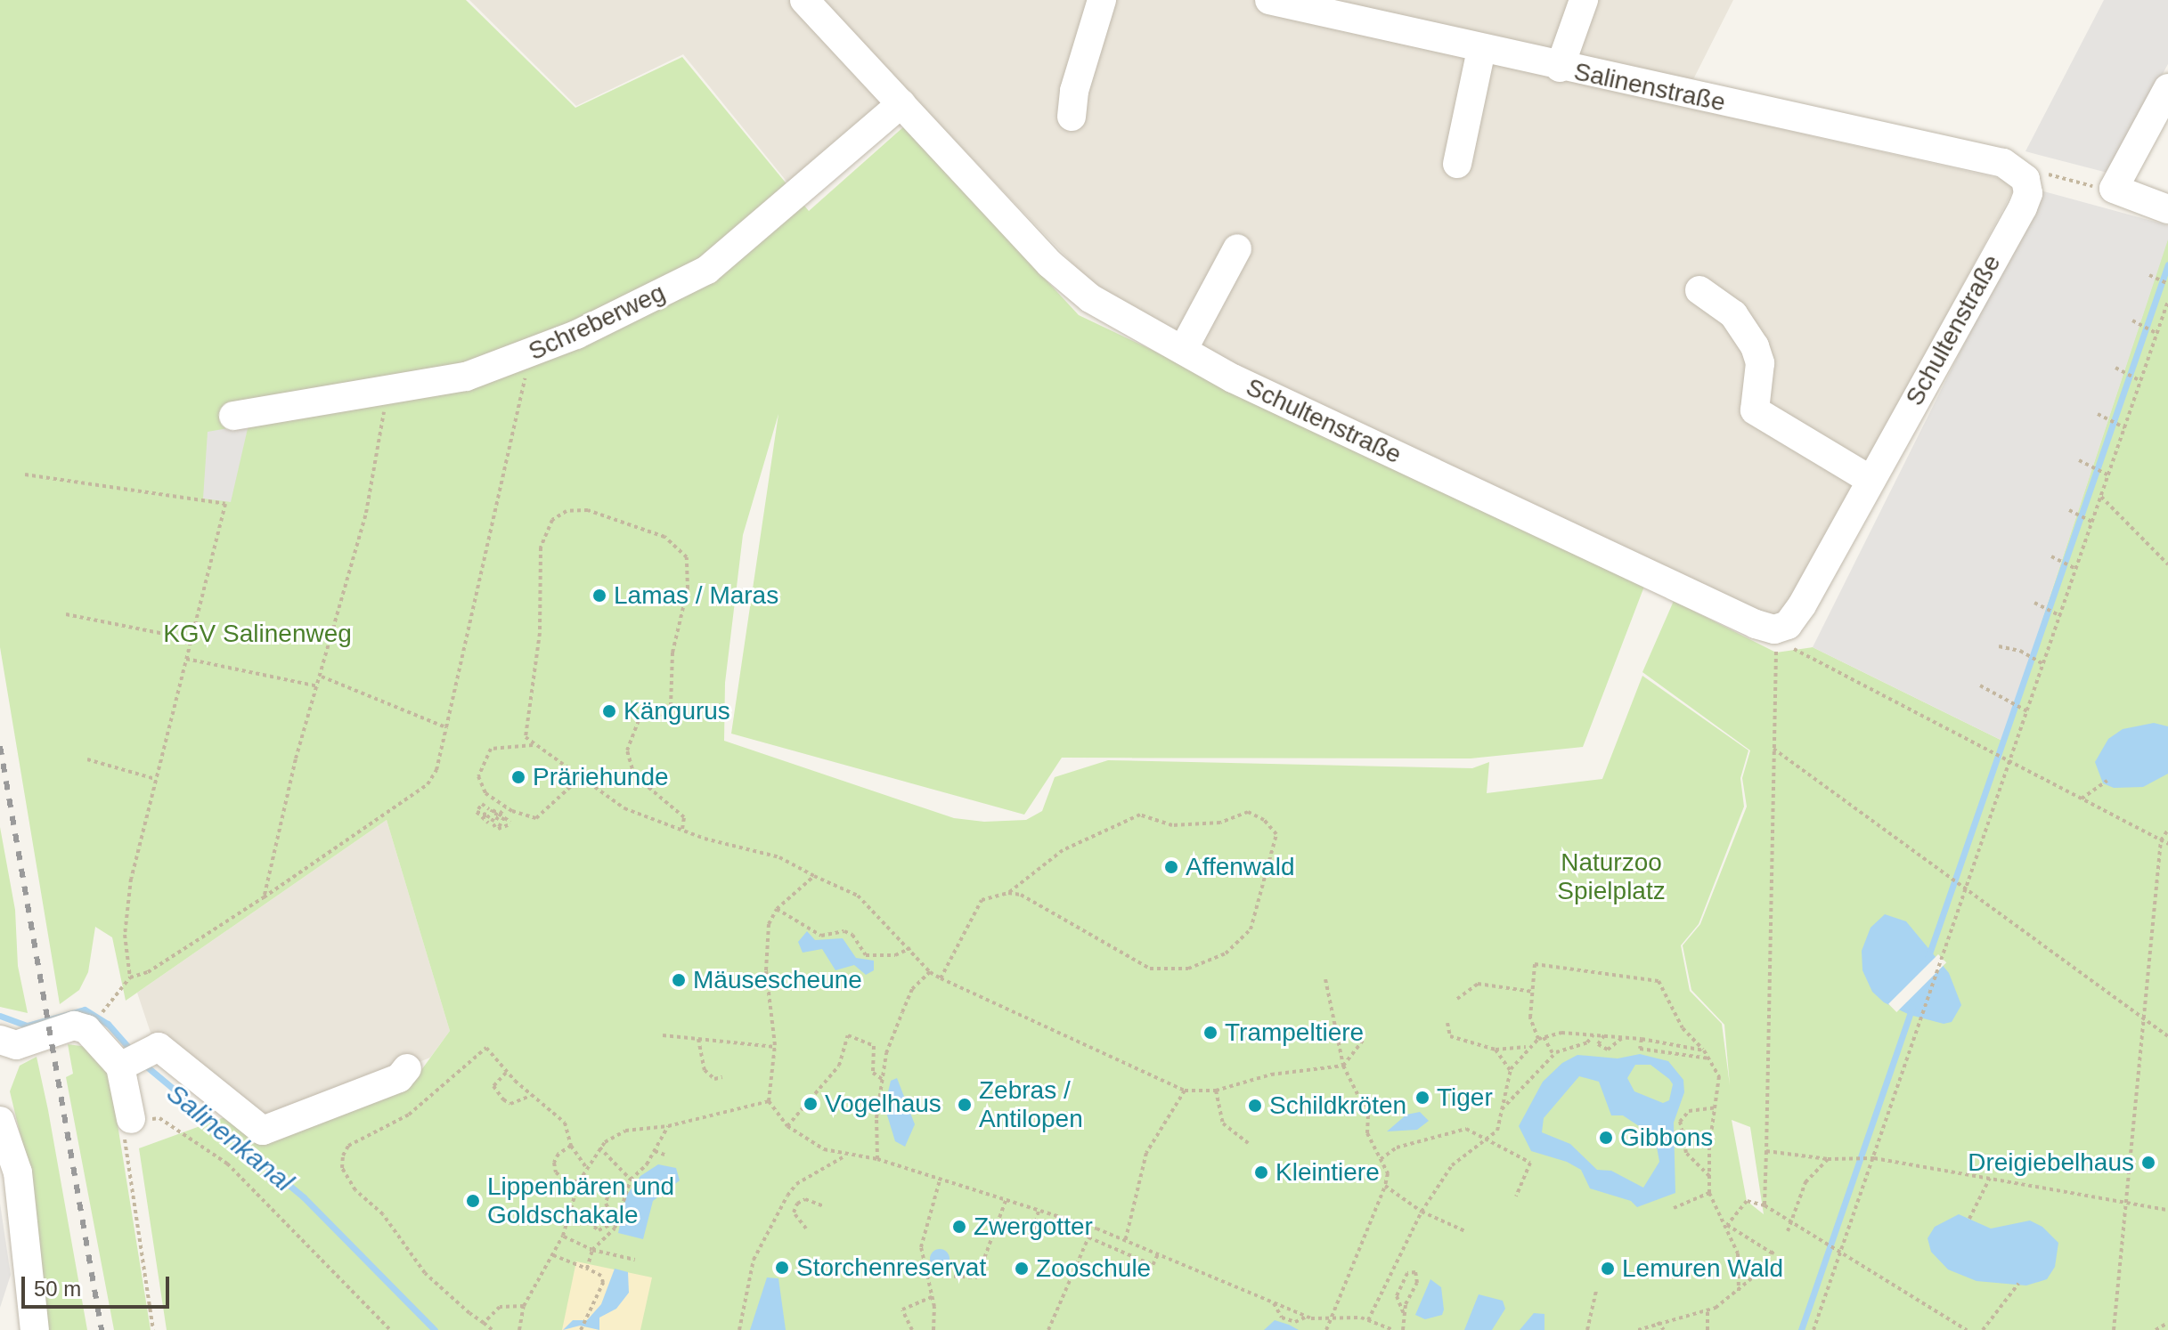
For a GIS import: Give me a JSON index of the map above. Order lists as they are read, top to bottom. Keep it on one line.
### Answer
{"streets":{"street":["Salinenstraße","Schreberweg","Schultenstraße"]},"crossings":[["Salinenstraße","Schultenstraße"],["Schreberweg","Schultenstraße"]],"water":["Salinenkanal"],"parks":["KGV Salinenweg","Naturzoo Spielplatz"],"places":["Lamas / Maras","Kängurus","Präriehunde","Affenwald","Mäusescheune","Trampeltiere","Tiger","Vogelhaus","Zebras / Antilopen","Schildkröten","Gibbons","Dreigiebelhaus","Kleintiere","Lippenbären und Goldschakale","Zwergotter","Storchenreservat","Zooschule","Lemuren Wald"],"scale_bar":"50 m"}
